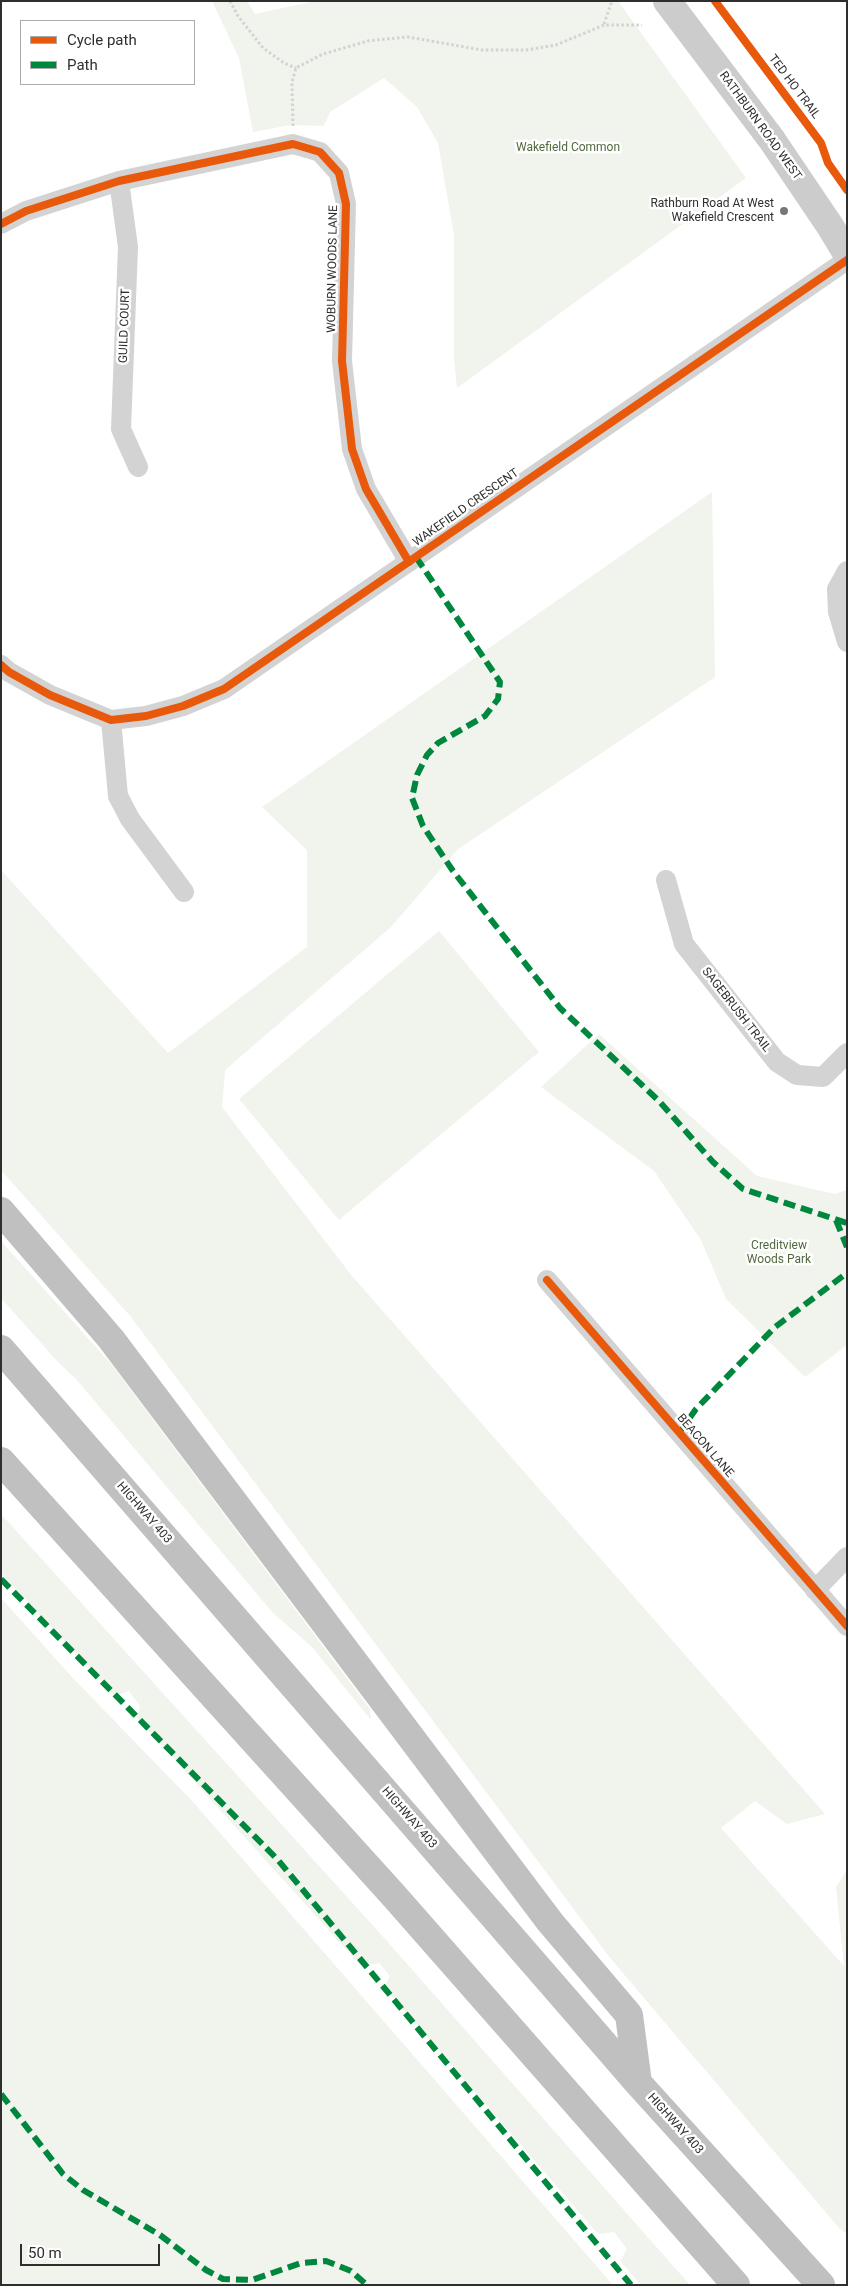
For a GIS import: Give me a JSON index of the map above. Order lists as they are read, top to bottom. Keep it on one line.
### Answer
{"streets":{"highway":["HIGHWAY 403"],"street":["RATHBURN ROAD WEST","WOBURN WOODS LANE","GUILD COURT","WAKEFIELD CRESCENT","SAGEBRUSH TRAIL","BEACON LANE"],"cycle path":["TED HO TRAIL"]},"crossings":[["WOBURN WOODS LANE","GUILD COURT"],["WOBURN WOODS LANE","WAKEFIELD CRESCENT"]],"parks":["Wakefield Common","Creditview Woods Park"],"places":["Rathburn Road At West Wakefield Crescent"],"legend":["Cycle path","Path"],"scale_bar":"50 m"}
